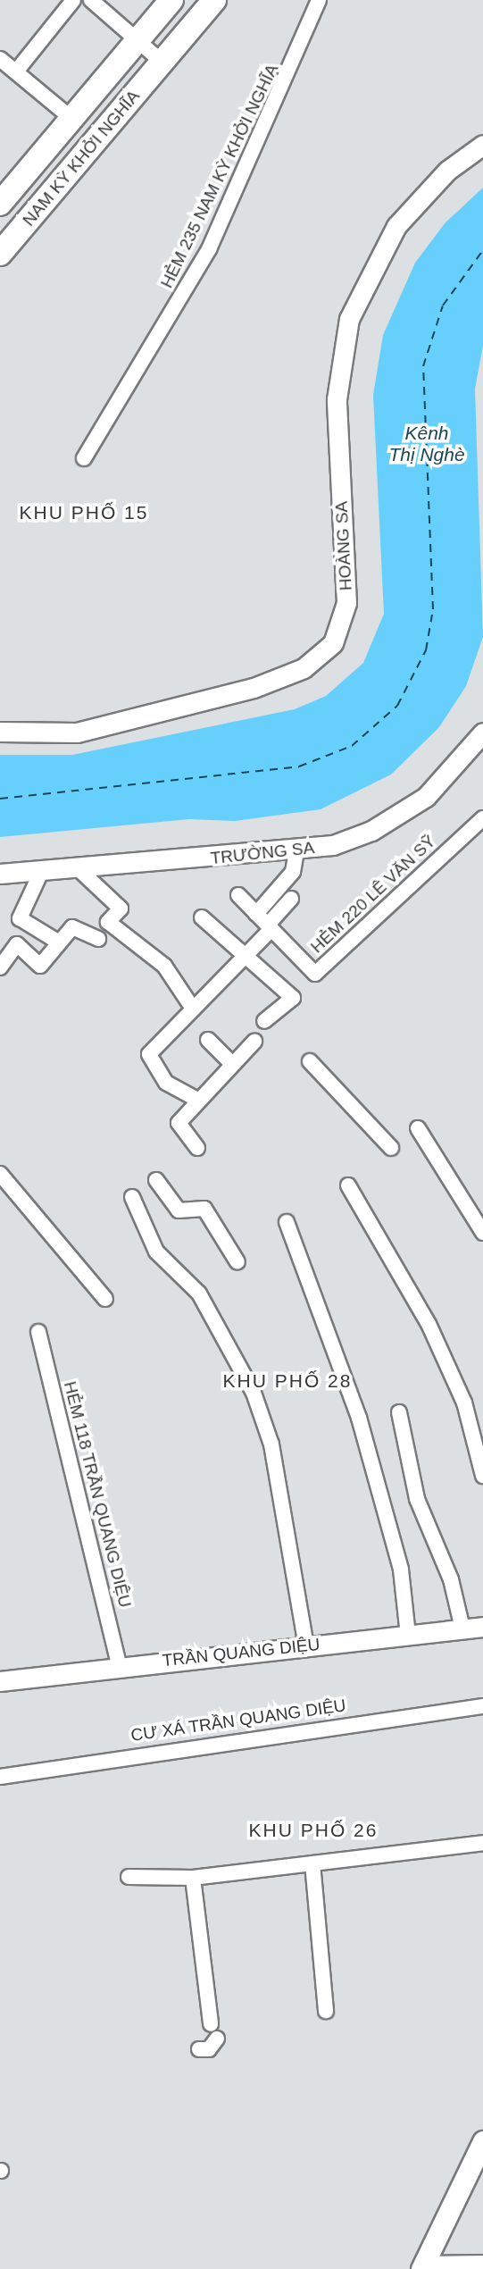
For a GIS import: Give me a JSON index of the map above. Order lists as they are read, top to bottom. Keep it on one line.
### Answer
{"streets":{"main road":["NAM KỲ KHỞI NGHĨA"],"street":["HẺM 235 NAM KỲ KHỞI NGHĨA","HOÀNG SA","TRƯỜNG SA","HẺM 220 LÊ VĂN SỸ","HẺM 118 TRẦN QUANG DIỆU","TRẦN QUANG DIỆU","CƯ XÁ TRẦN QUANG DIỆU"]},"crossings":[["HẺM 118 TRẦN QUANG DIỆU","TRẦN QUANG DIỆU"]],"districts":["KHU PHỐ 15","KHU PHỐ 28","KHU PHỐ 26"],"water":["Kênh Thị Nghè"]}
